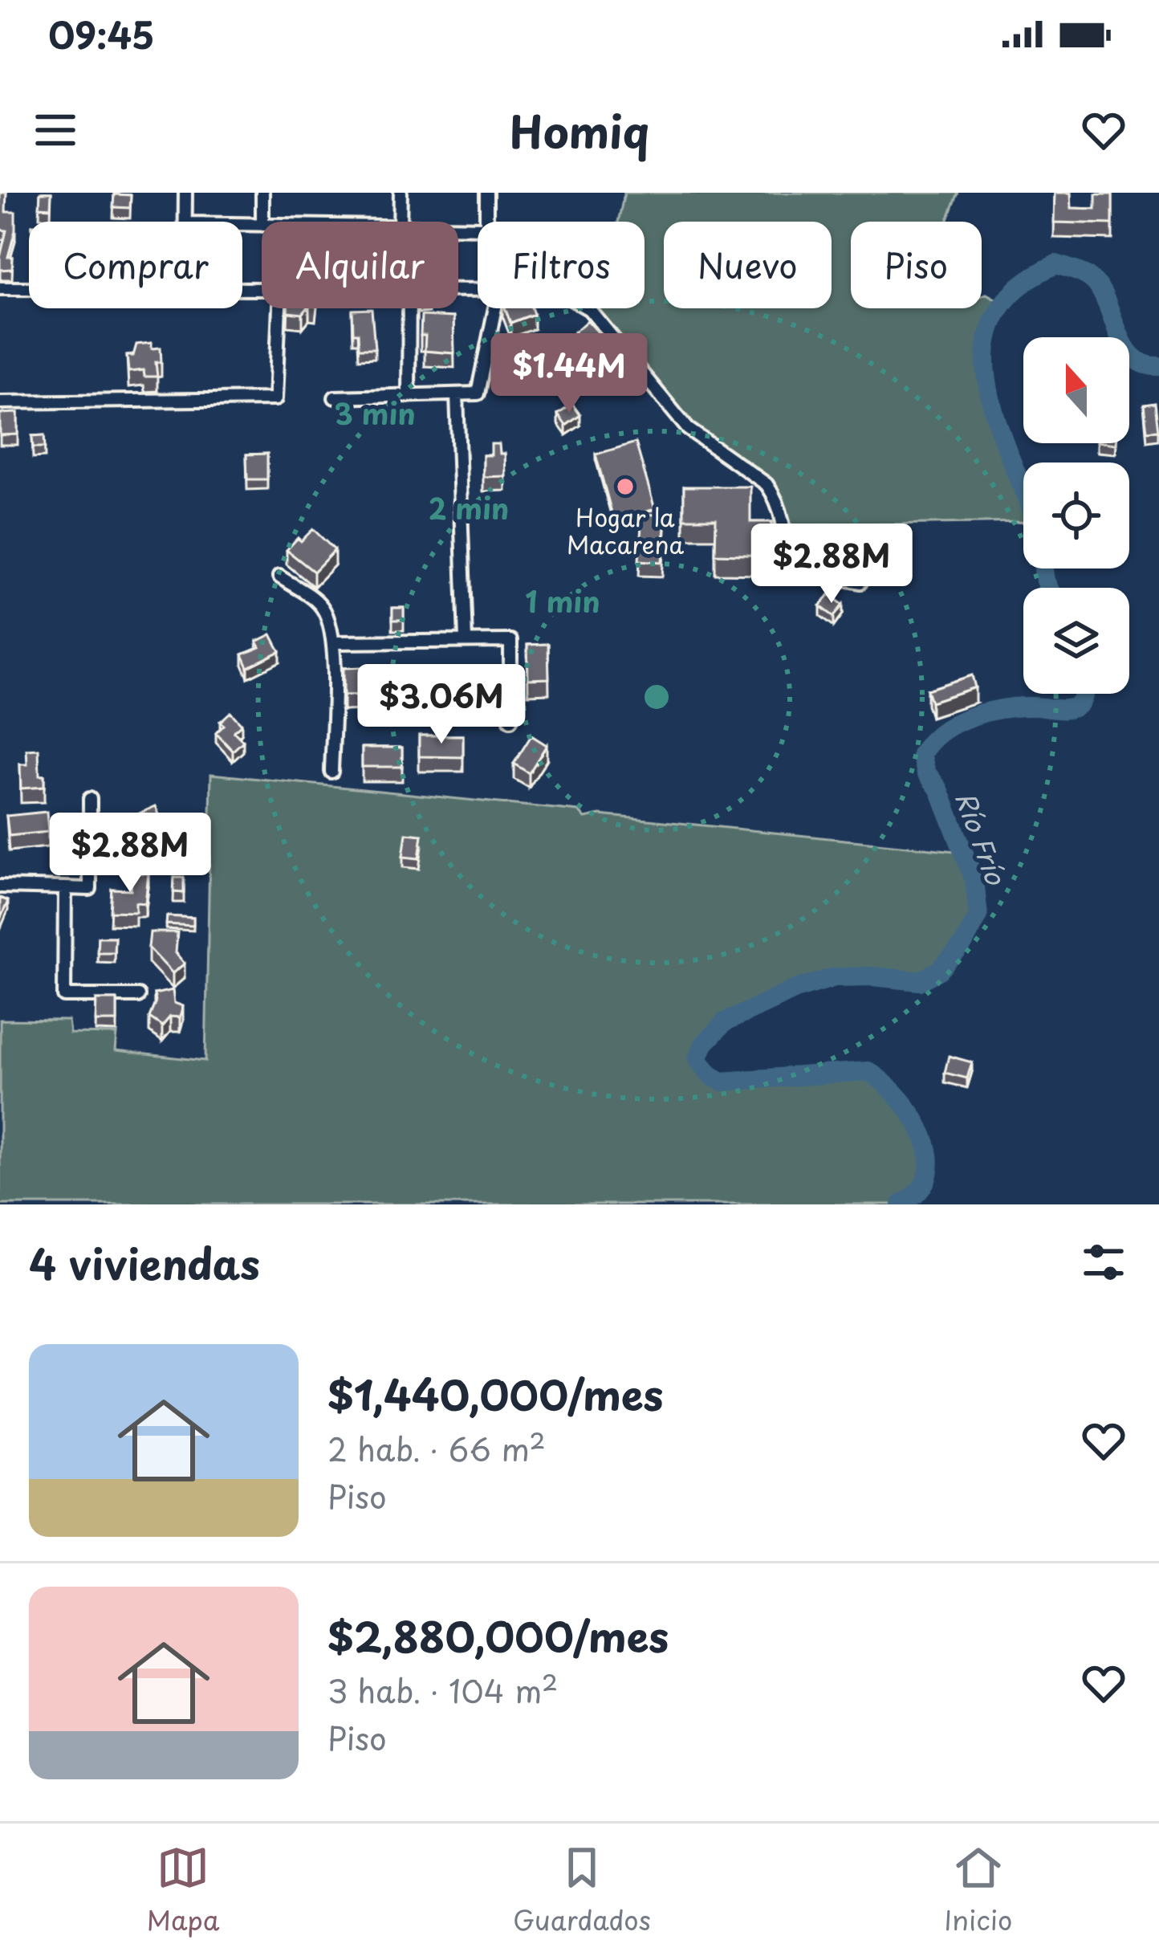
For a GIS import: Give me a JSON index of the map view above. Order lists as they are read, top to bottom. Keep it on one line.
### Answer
{"water":["Río Frío"],"places":["Hogar la Macarena"],"north":"top","page":{"status":"09:45","header":"Homiq","chip":["Comprar","Alquilar","Filtros","Nuevo","Piso"],"price":["$1.44M","$2.88M","$3.06M","$2.88M"],"heading":"4 viviendas","list":[{"name":"$1,440,000/mes","note":"2 hab. · 66 m² · Piso"},{"name":"$2,880,000/mes","note":"3 hab. · 104 m² · Piso"}],"tabs":["Mapa","Guardados","Inicio"]},"rings":["3 min","2 min","1 min"]}
